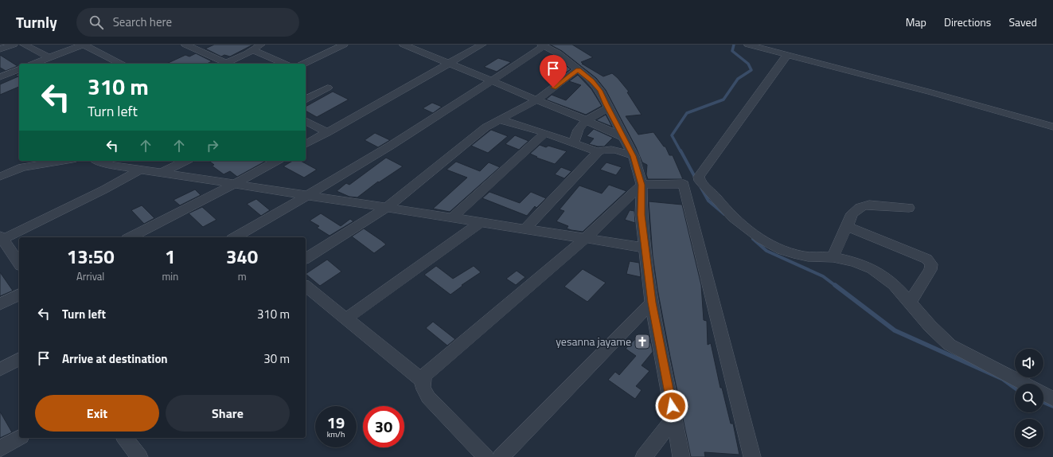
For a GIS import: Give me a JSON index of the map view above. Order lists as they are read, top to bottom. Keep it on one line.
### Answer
{"places":{"church":["yesanna jayame"]},"page":{"header":"Turnly","search":"Search here","nav":["Map","Directions","Saved"],"turn":["310 m","Turn left"],"eta":["13:50","Arrival","1","min","340","m"],"list":[{"name":"Turn left","value":"310 m"},{"name":"Arrive at destination","value":"30 m"}],"buttons":["Exit","Share"],"speed":"19 km/h","limit":"30"}}
